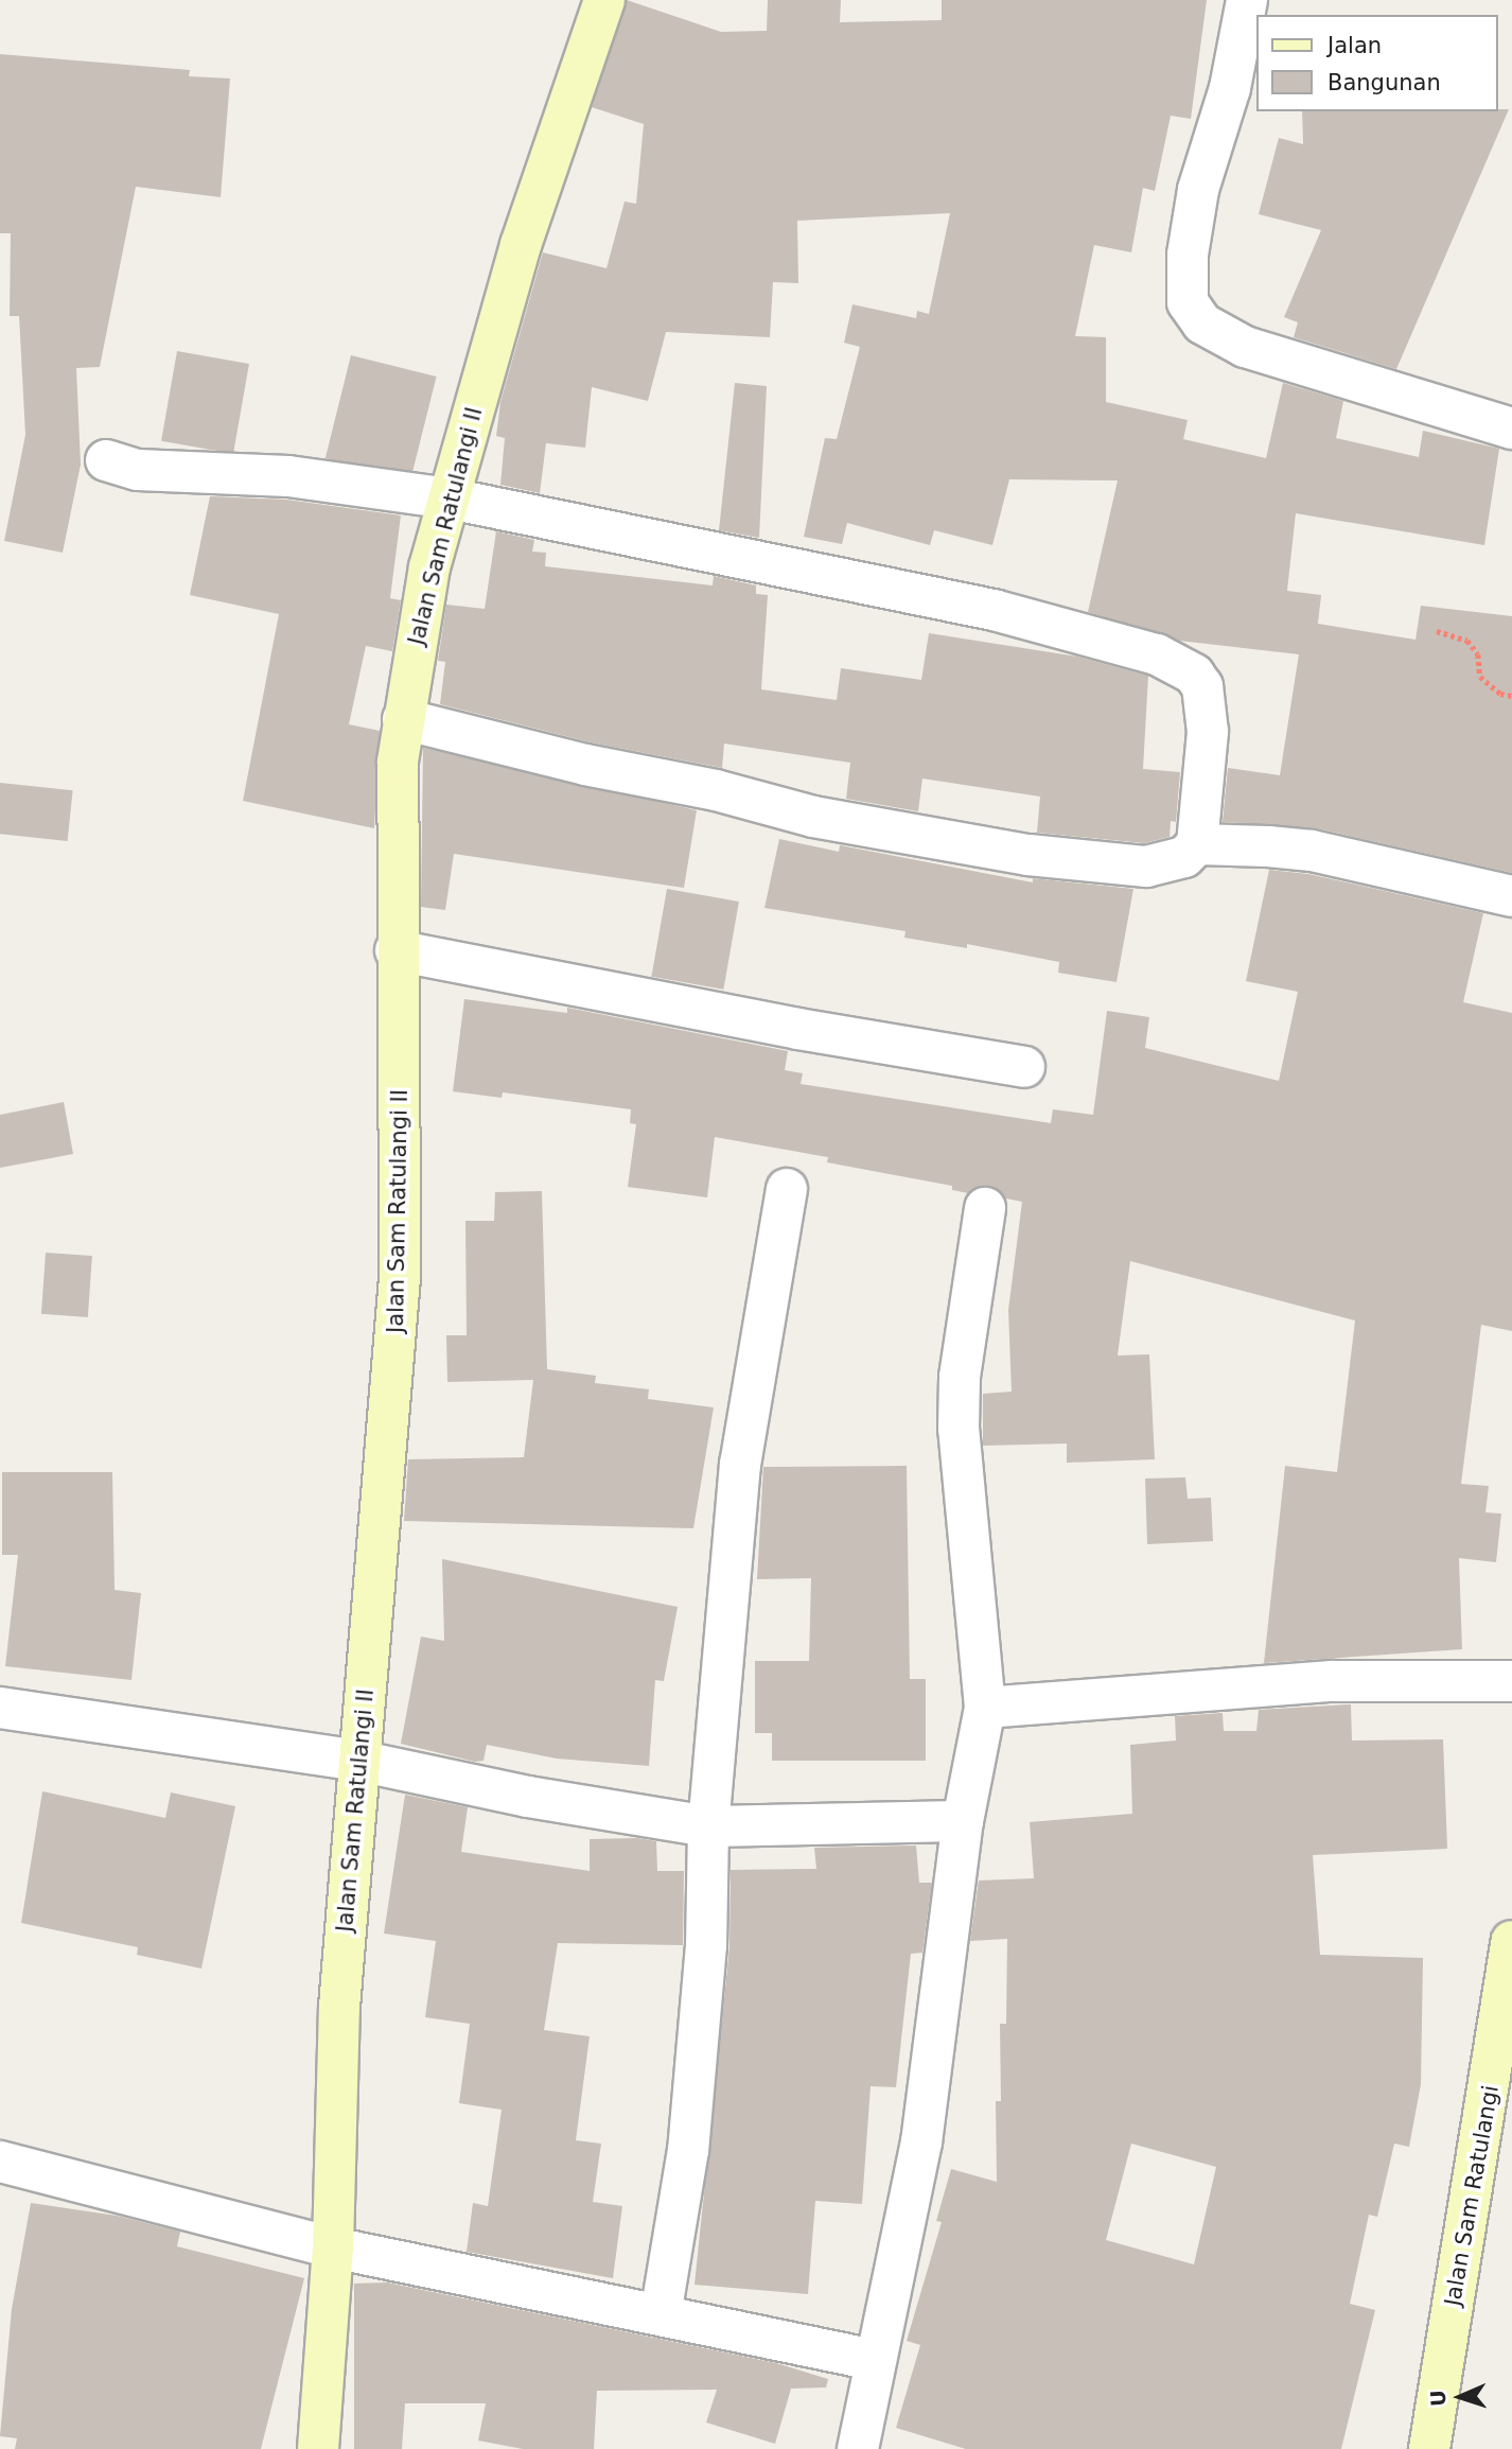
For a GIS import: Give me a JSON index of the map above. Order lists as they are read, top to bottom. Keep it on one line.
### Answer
{"streets":{"street":["Jalan Sam Ratulangi II","Jalan Sam Ratulangi"]},"legend":["Jalan","Bangunan"],"north":"left"}
